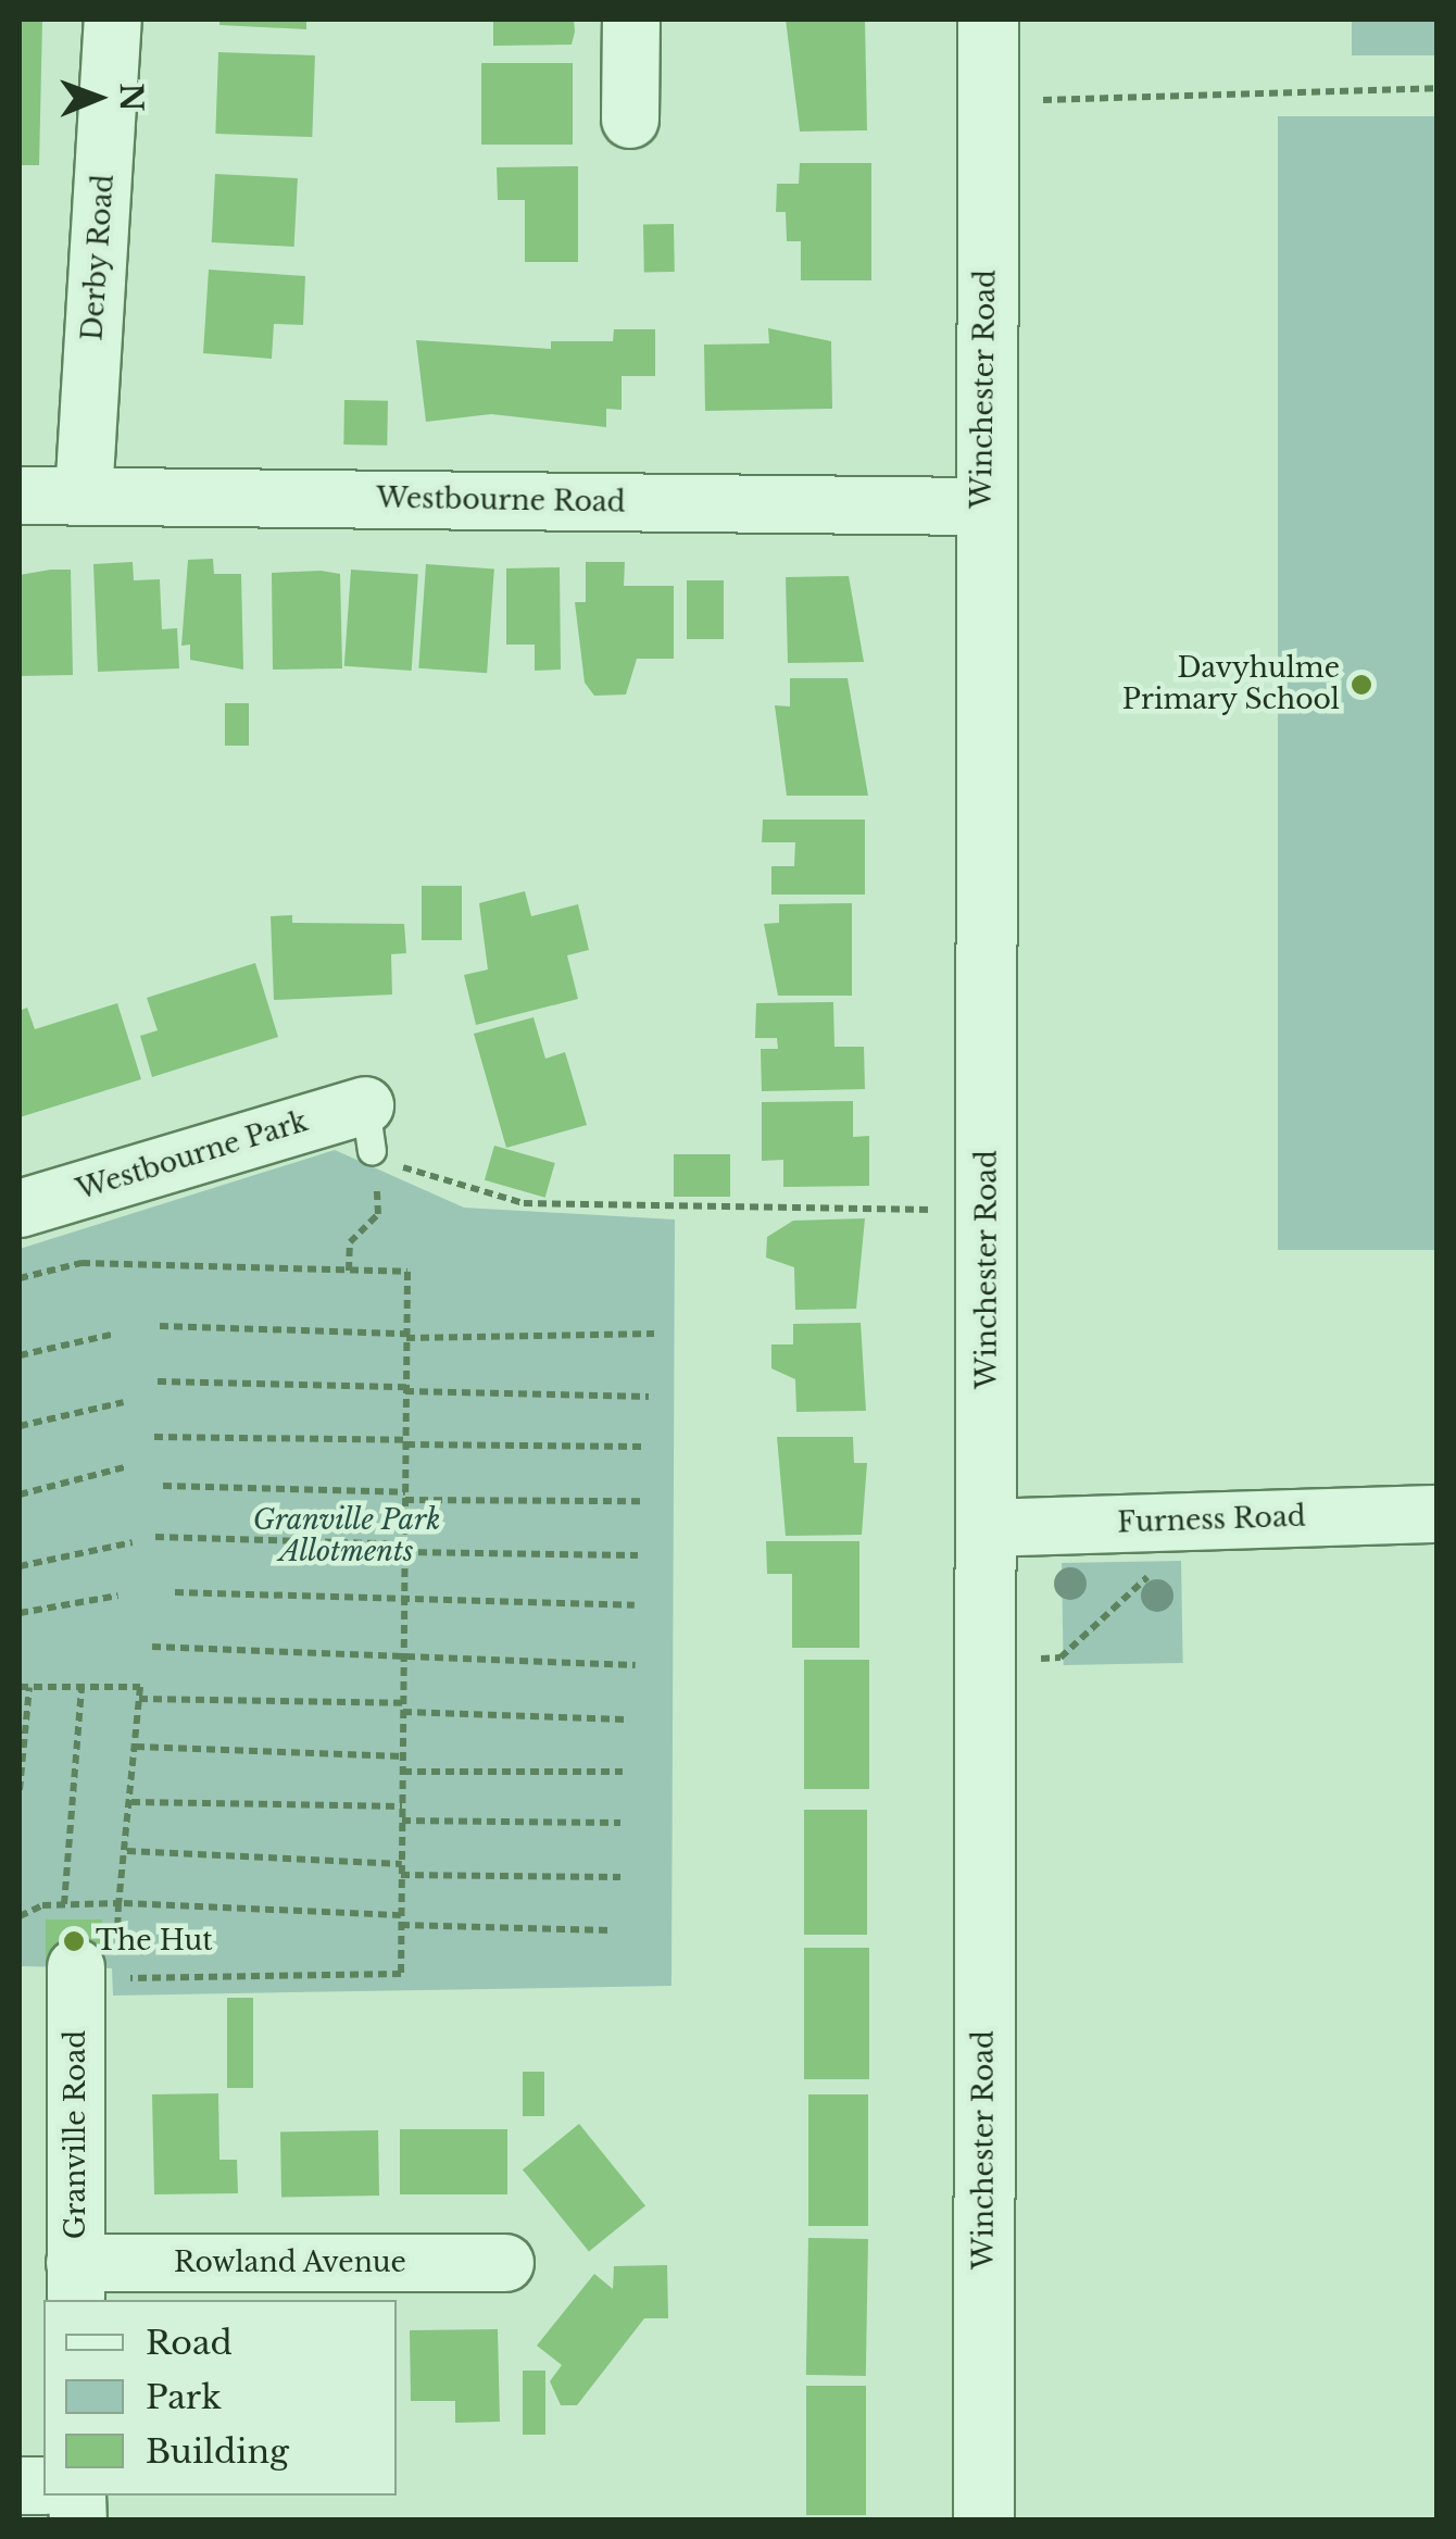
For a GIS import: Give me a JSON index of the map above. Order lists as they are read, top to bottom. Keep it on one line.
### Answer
{"streets":{"street":["Derby Road","Winchester Road","Westbourne Road","Westbourne Park","Furness Road","Granville Road","Rowland Avenue"]},"crossings":[["Derby Road","Westbourne Road"],["Winchester Road","Westbourne Road"],["Winchester Road","Furness Road"],["Granville Road","Rowland Avenue"]],"parks":["Granville Park Allotments"],"places":["Davyhulme Primary School","The Hut"],"legend":["Road","Park","Building"],"north":"right"}
